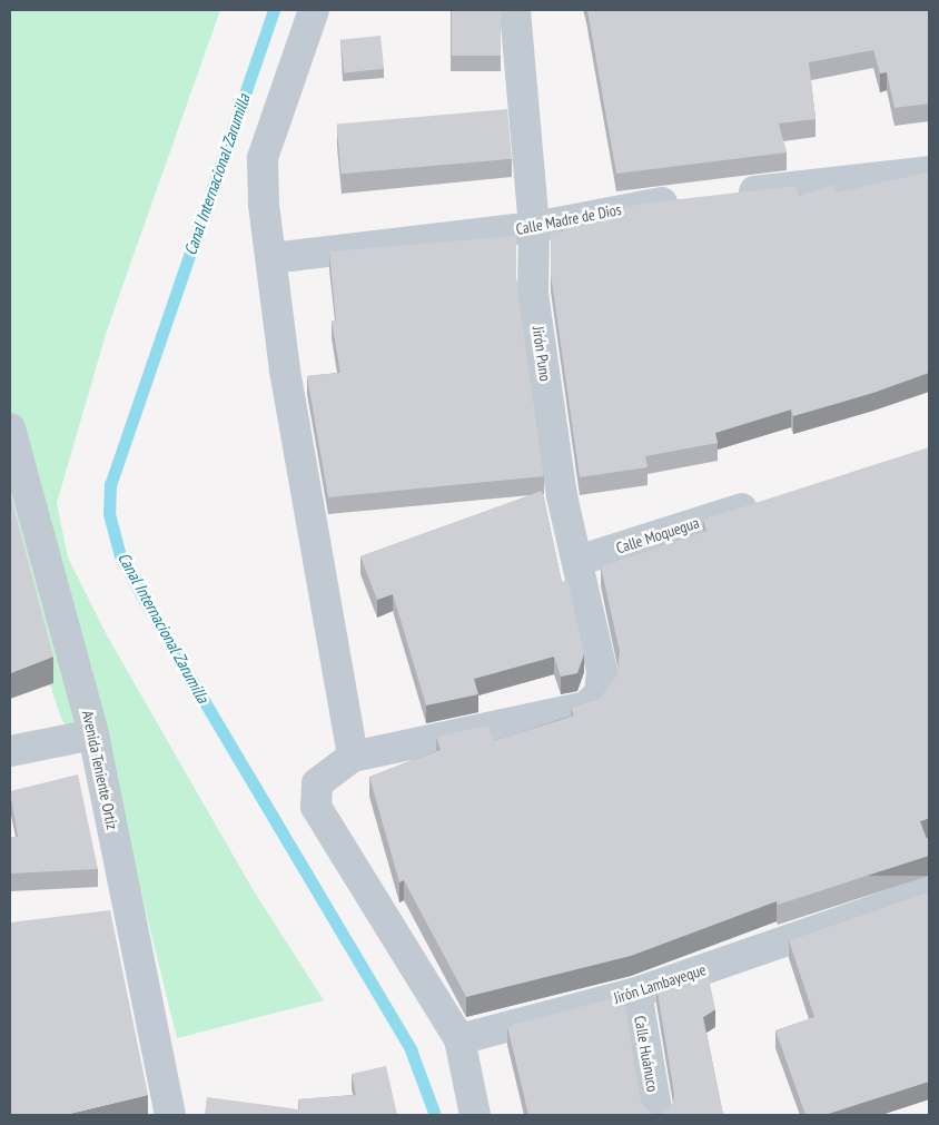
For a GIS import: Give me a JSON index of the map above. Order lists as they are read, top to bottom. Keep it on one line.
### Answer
{"streets":{"street":["Calle Madre de Dios","Jirón Puno","Calle Moquegua","Avenida Teniente Ortiz","Jirón Lambayeque","Calle Huánuco"]},"crossings":[["Calle Madre de Dios","Jirón Puno"],["Jirón Puno","Calle Moquegua"],["Jirón Lambayeque","Calle Huánuco"]],"water":["Canal Internacional Zarumilla"]}
